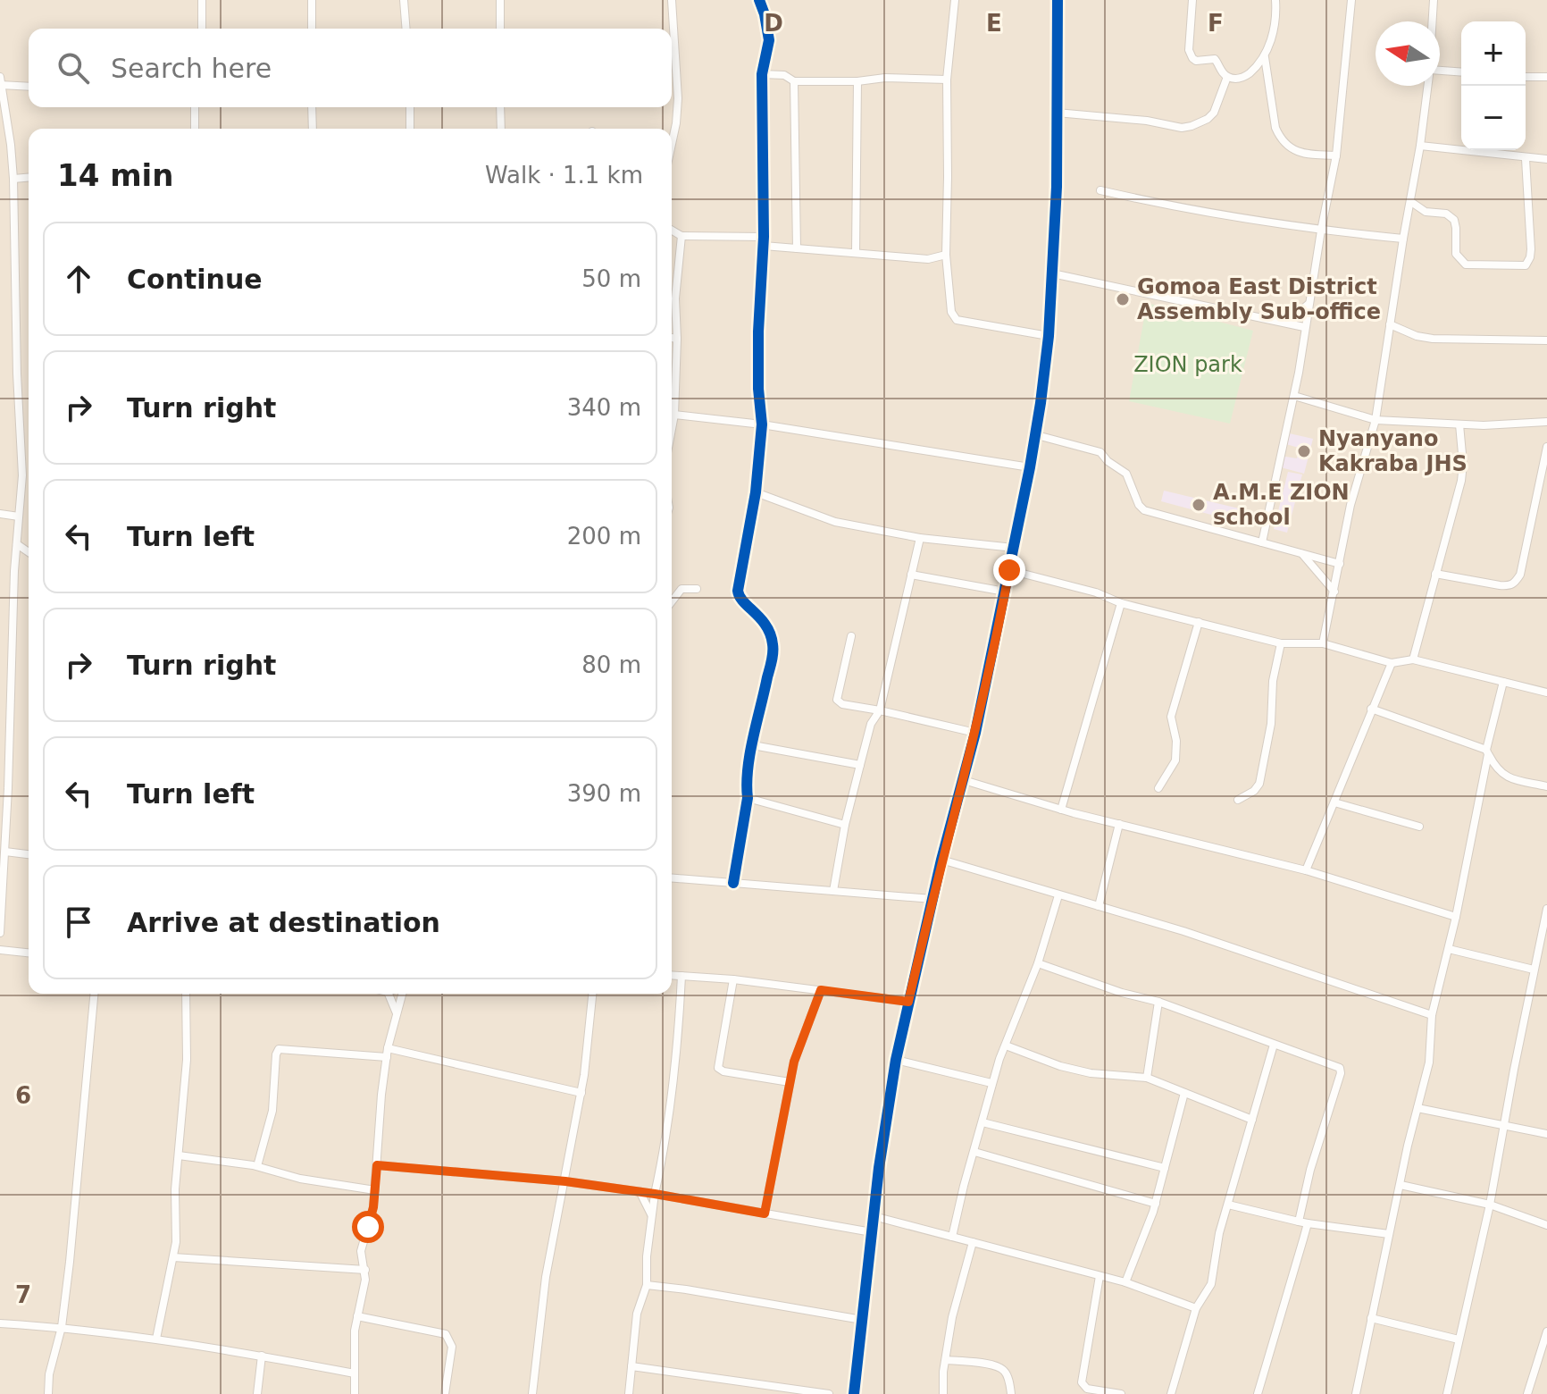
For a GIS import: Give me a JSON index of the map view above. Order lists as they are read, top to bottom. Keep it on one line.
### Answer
{"parks":["ZION park"],"places":["Gomoa East District Assembly Sub-office","Nyanyano Kakraba JHS","A.M.E ZION school"],"north":"left","page":{"map_buttons":["+","−"],"search":"Search here","heading":["14 min","Walk · 1.1 km"],"list":[["Continue","50 m"],["Turn right","340 m"],["Turn left","200 m"],["Turn right","80 m"],["Turn left","390 m"],"Arrive at destination"]},"grid":{"columns":["D","E","F"],"rows":["6","7"]}}
